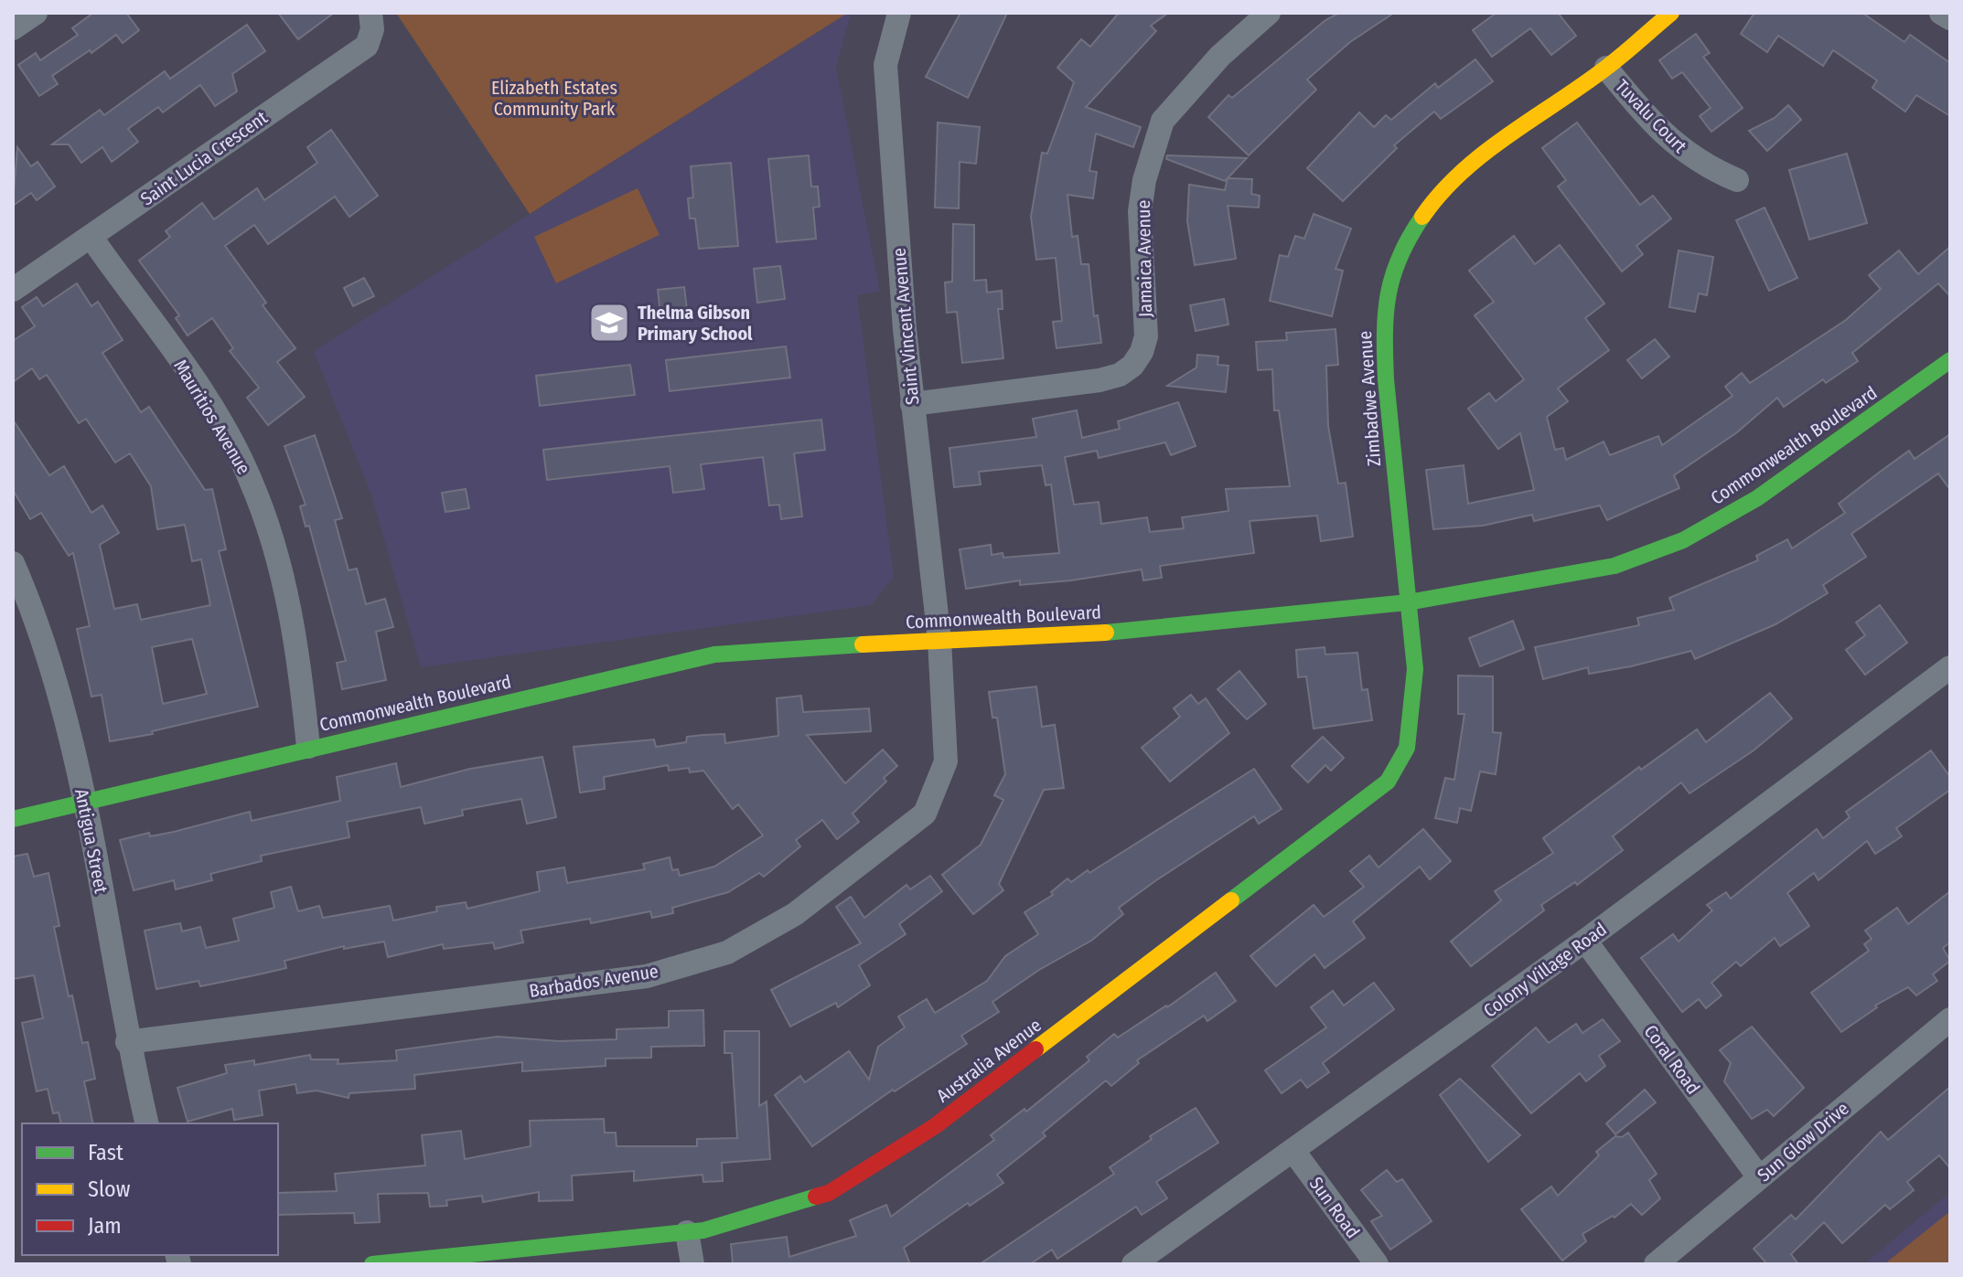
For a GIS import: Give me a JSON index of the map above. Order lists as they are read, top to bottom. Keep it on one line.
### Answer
{"streets":{"street":["Tuvalu Court","Saint Lucia Crescent","Jamaica Avenue","Saint Vincent Avenue","Zimbadwe Avenue","Mauritios Avenue","Commonwealth Boulevard","Antigua Street","Colony Village Road","Barbados Avenue","Coral Road","Australia Avenue","Sun Glow Drive","Sun Road"]},"crossings":[["Tuvalu Court","Zimbadwe Avenue"],["Saint Lucia Crescent","Mauritios Avenue"],["Jamaica Avenue","Saint Vincent Avenue"],["Saint Vincent Avenue","Commonwealth Boulevard"],["Saint Vincent Avenue","Barbados Avenue"],["Zimbadwe Avenue","Commonwealth Boulevard"],["Zimbadwe Avenue","Australia Avenue"],["Mauritios Avenue","Commonwealth Boulevard"],["Commonwealth Boulevard","Antigua Street"],["Commonwealth Boulevard","Barbados Avenue"],["Commonwealth Boulevard","Australia Avenue"],["Antigua Street","Barbados Avenue"],["Colony Village Road","Coral Road"],["Colony Village Road","Sun Road"],["Coral Road","Sun Glow Drive"]],"parks":["Elizabeth Estates Community Park"],"places":{"school or university":["Thelma Gibson Primary School"]},"legend":["Fast","Slow","Jam"]}
